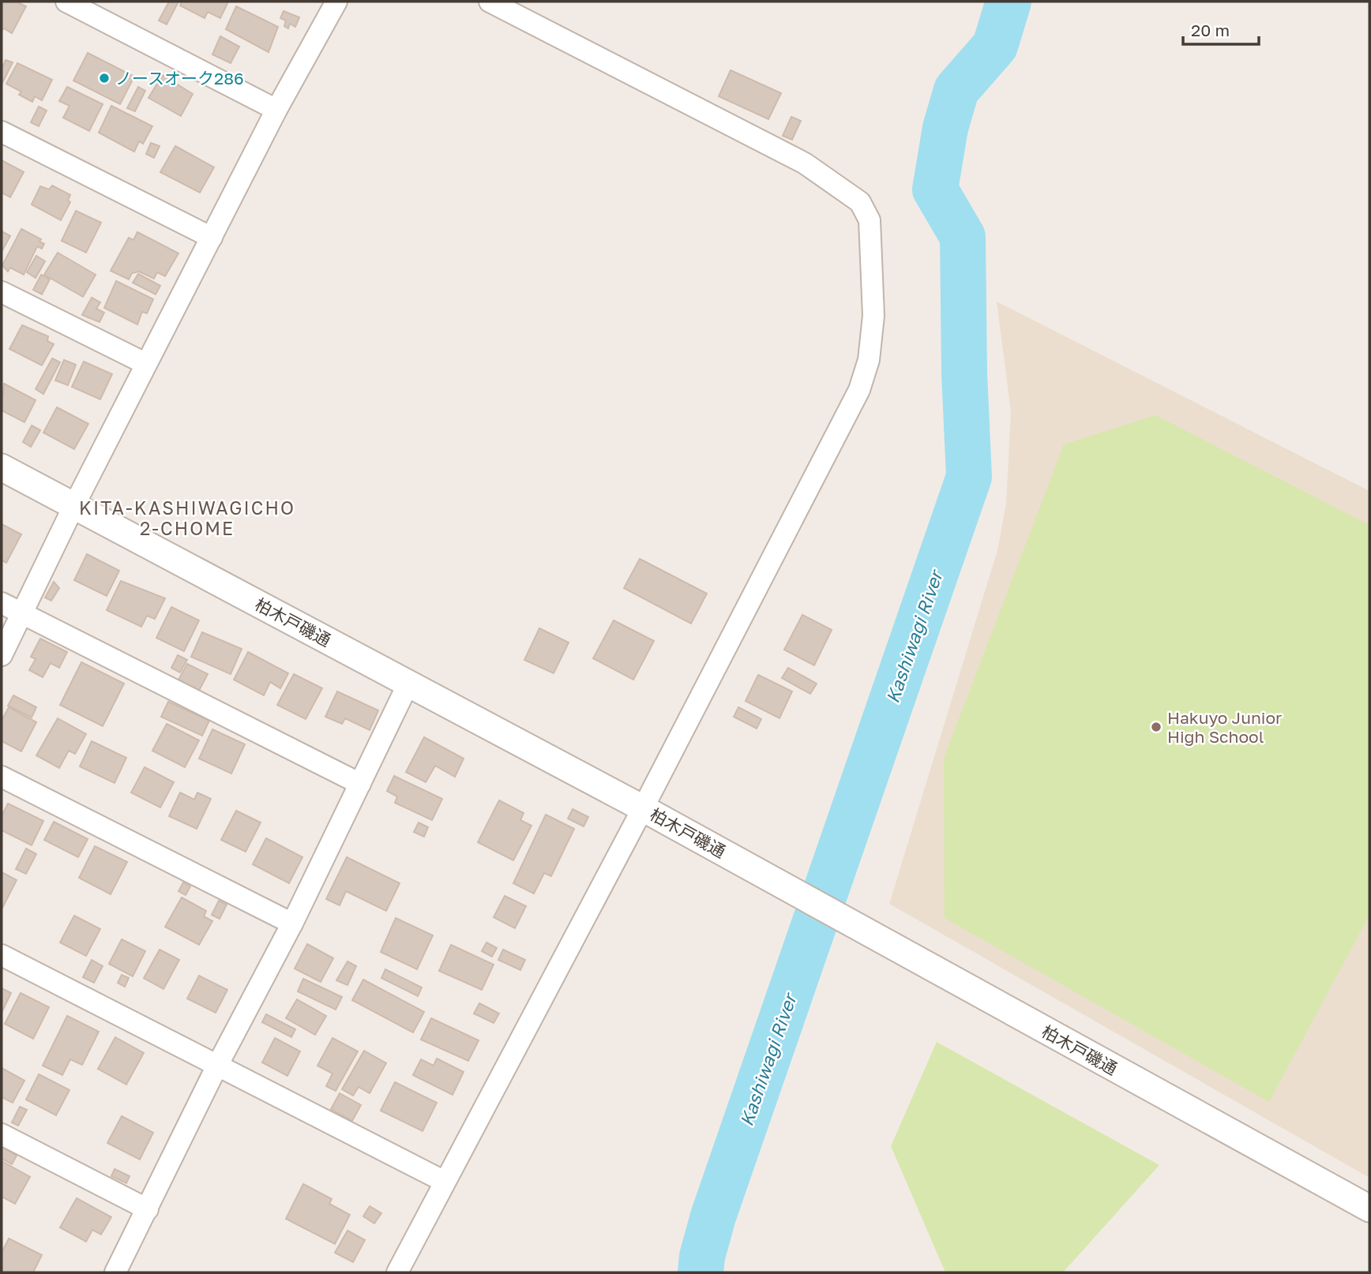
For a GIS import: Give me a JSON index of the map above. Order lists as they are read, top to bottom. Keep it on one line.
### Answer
{"streets":{"street":["柏木戸磯通"]},"districts":["KITA-KASHIWAGICHO 2-CHOME"],"water":["Kashiwagi River"],"places":["ノースオーク286","Hakuyo Junior High School"],"scale_bar":"20 m"}
